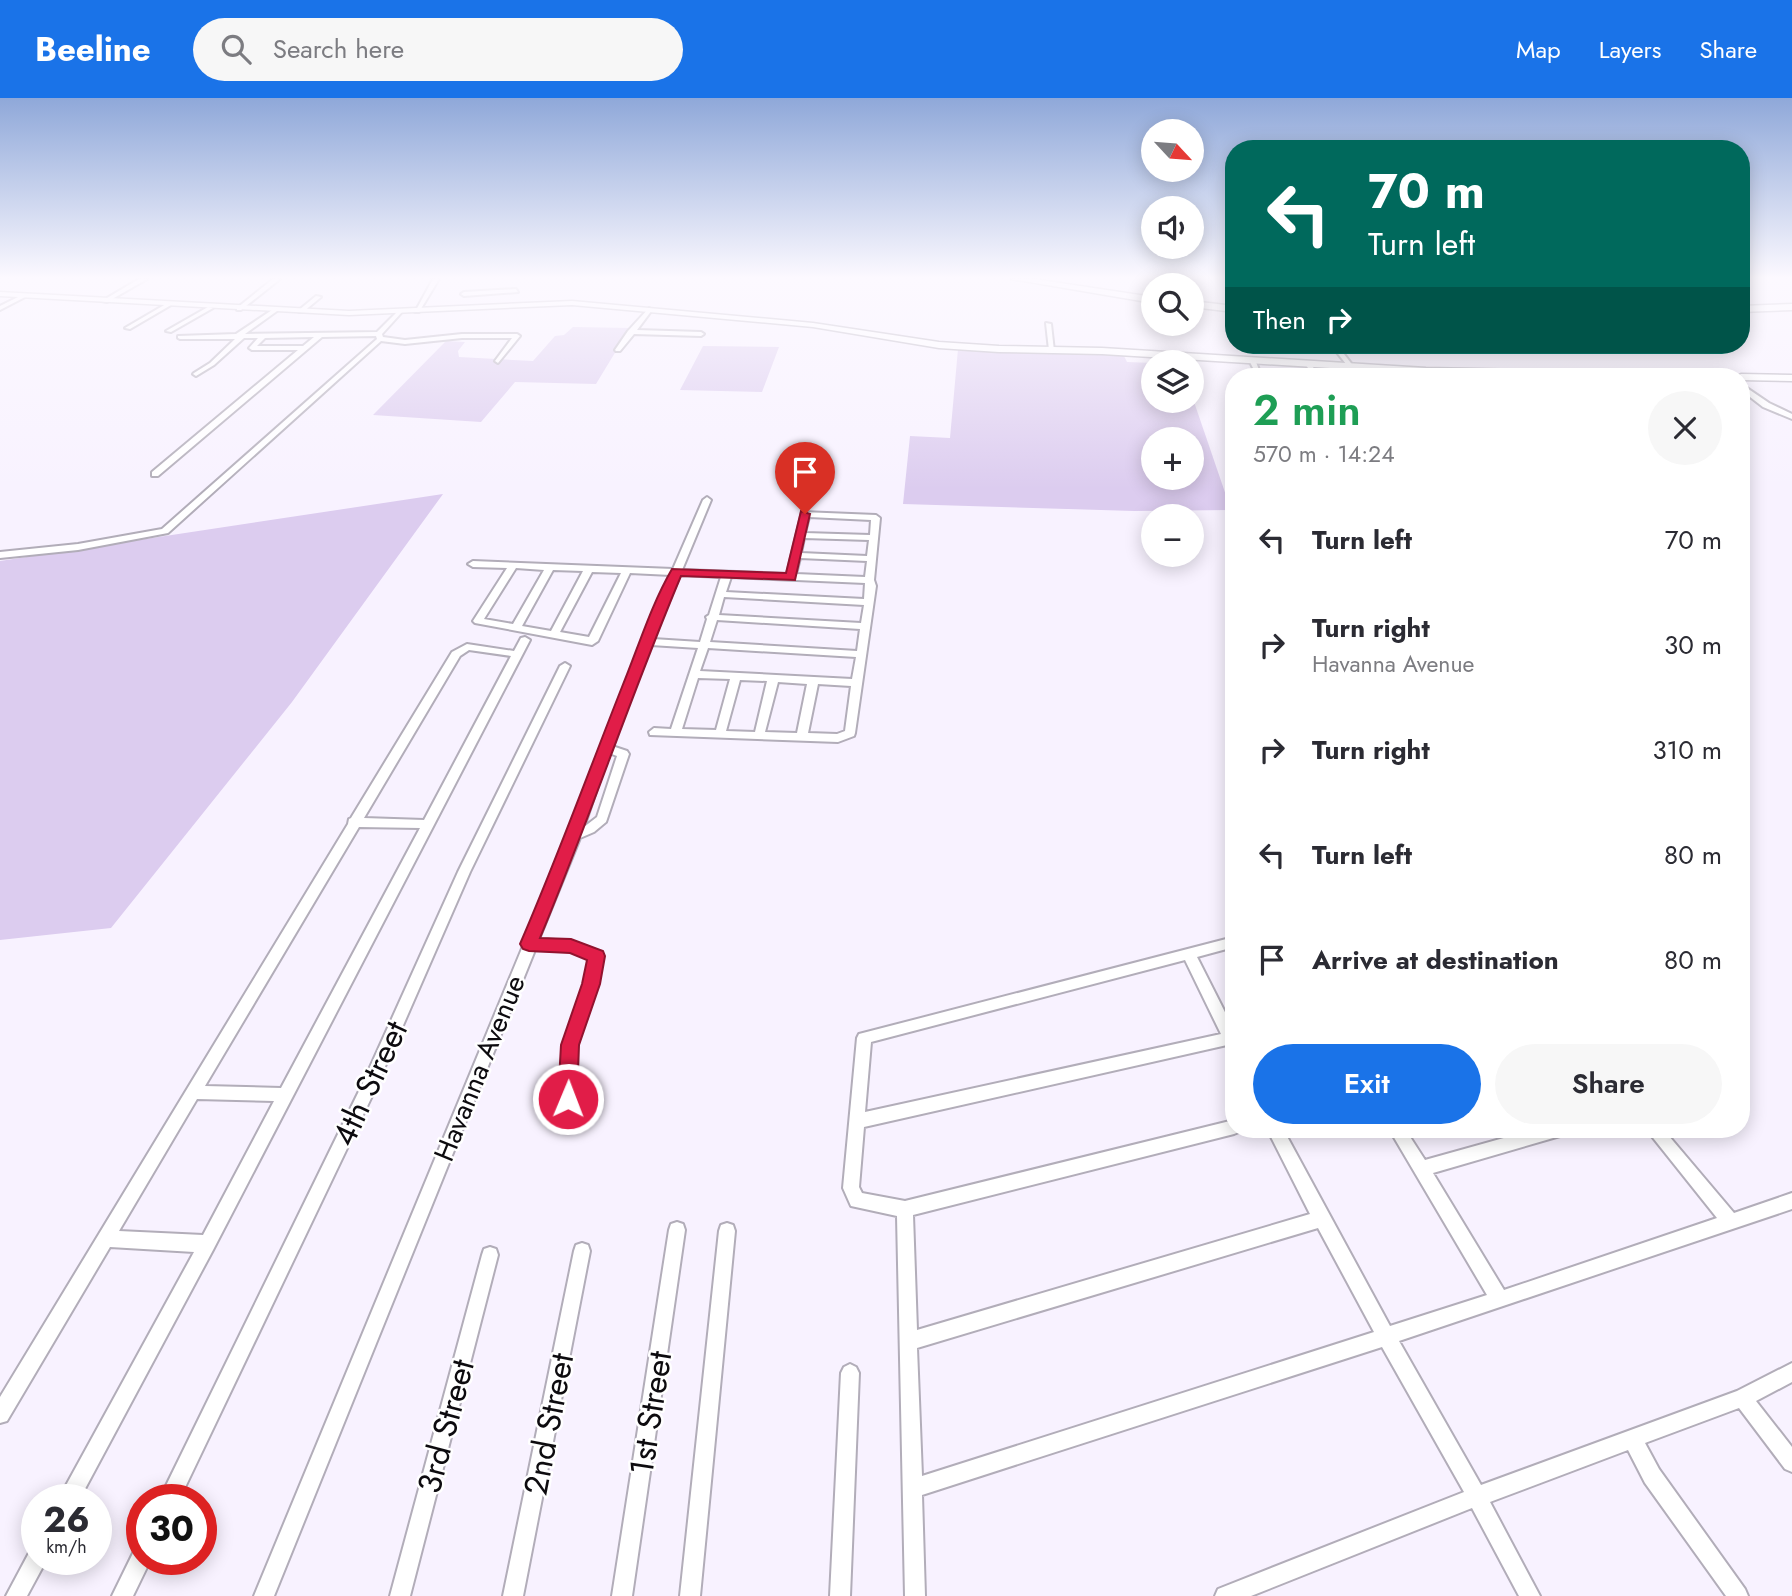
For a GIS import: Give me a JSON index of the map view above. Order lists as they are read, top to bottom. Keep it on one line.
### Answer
{"streets":{"street":["Havanna Avenue","4th Street","1st Street","2nd Street","3rd Street"]},"north":"bottom right","page":{"header":"Beeline","search":"Search here","nav":["Map","Layers","Share"],"map_buttons":["+","−"],"turn":["70 m","Turn left"],"then":"Then","heading":["2 min","570 m · 14:24"],"list":[{"name":"Turn left","value":"70 m"},{"name":"Turn right","note":"Havanna Avenue","value":"30 m"},{"name":"Turn right","value":"310 m"},{"name":"Turn left","value":"80 m"},{"name":"Arrive at destination","value":"80 m"}],"buttons":["Exit","Share"],"speed":"26 km/h","limit":"30"}}
